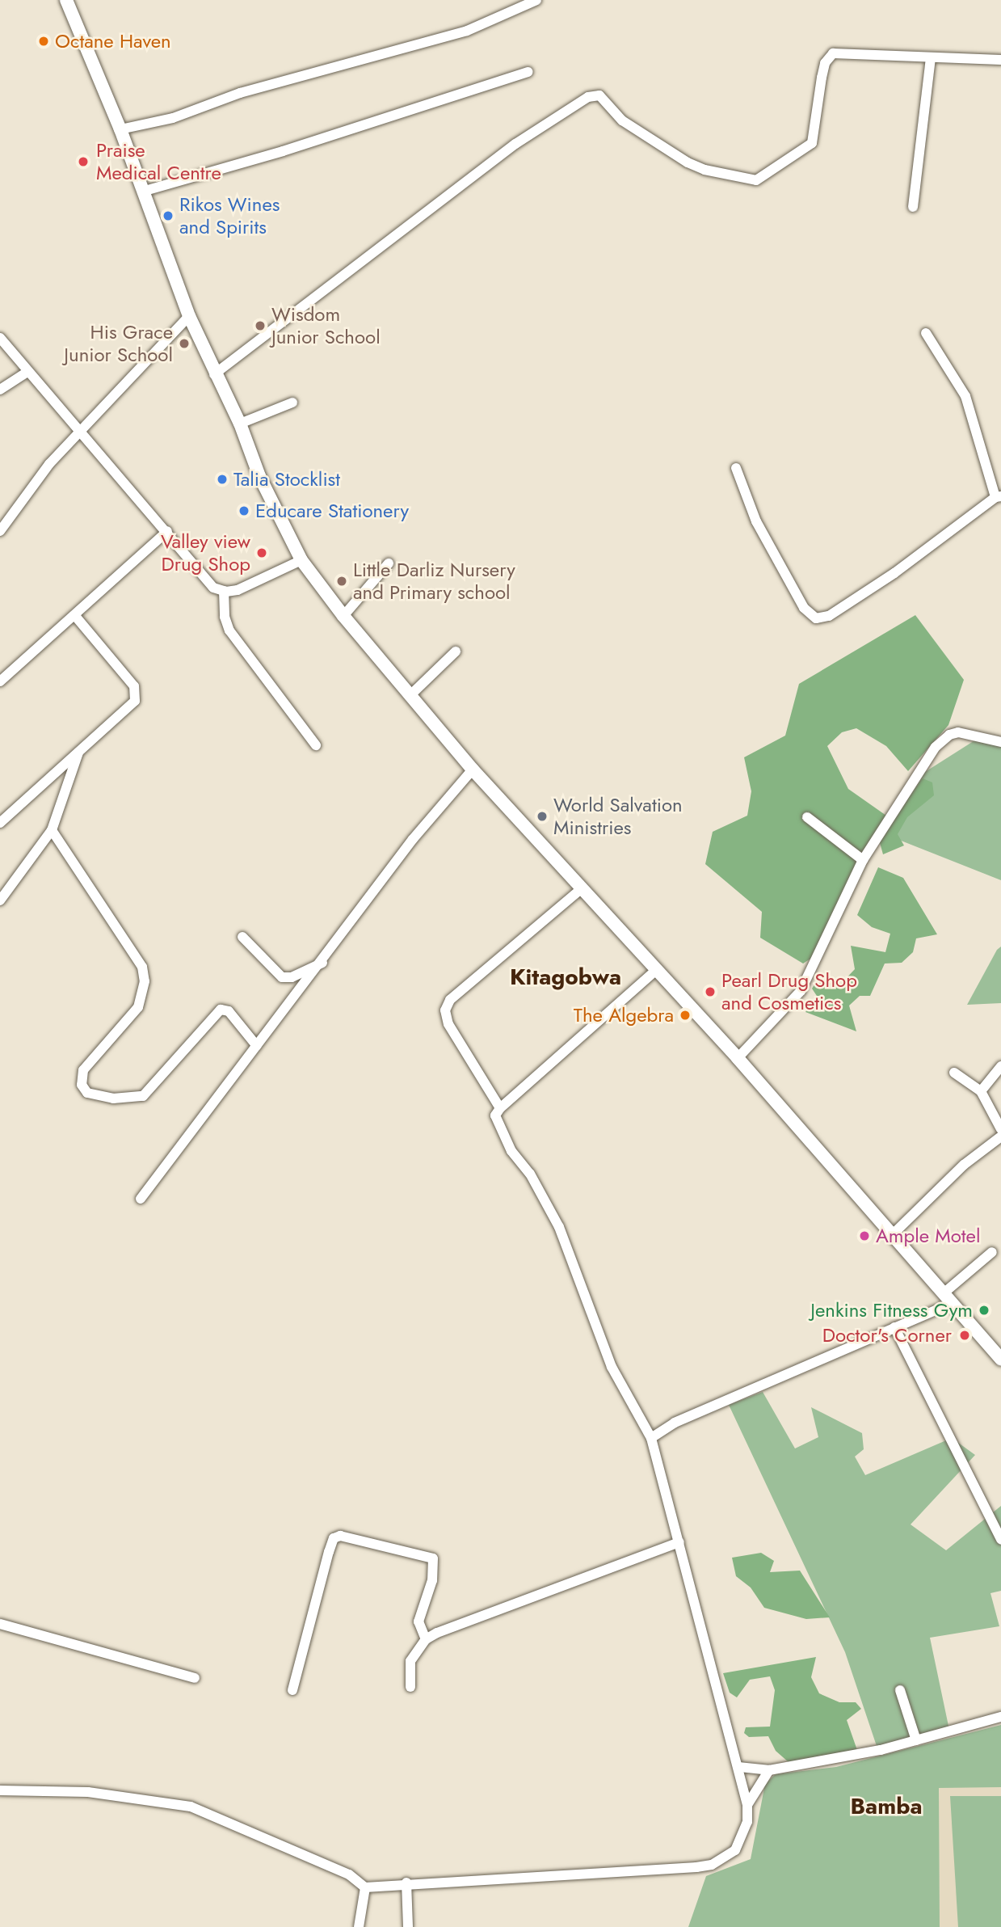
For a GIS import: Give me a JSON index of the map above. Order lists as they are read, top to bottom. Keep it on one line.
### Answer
{"districts":["Kitagobwa","Bamba"],"places":["Octane Haven","Praise Medical Centre","Rikos Wines and Spirits","Wisdom Junior School","His Grace Junior School","Talia Stocklist","Educare Stationery","Valley view Drug Shop","Little Darliz Nursery and Primary school","World Salvation Ministries","Pearl Drug Shop and Cosmetics","The Algebra","Ample Motel","Jenkins Fitness Gym","Doctor's Corner"]}
